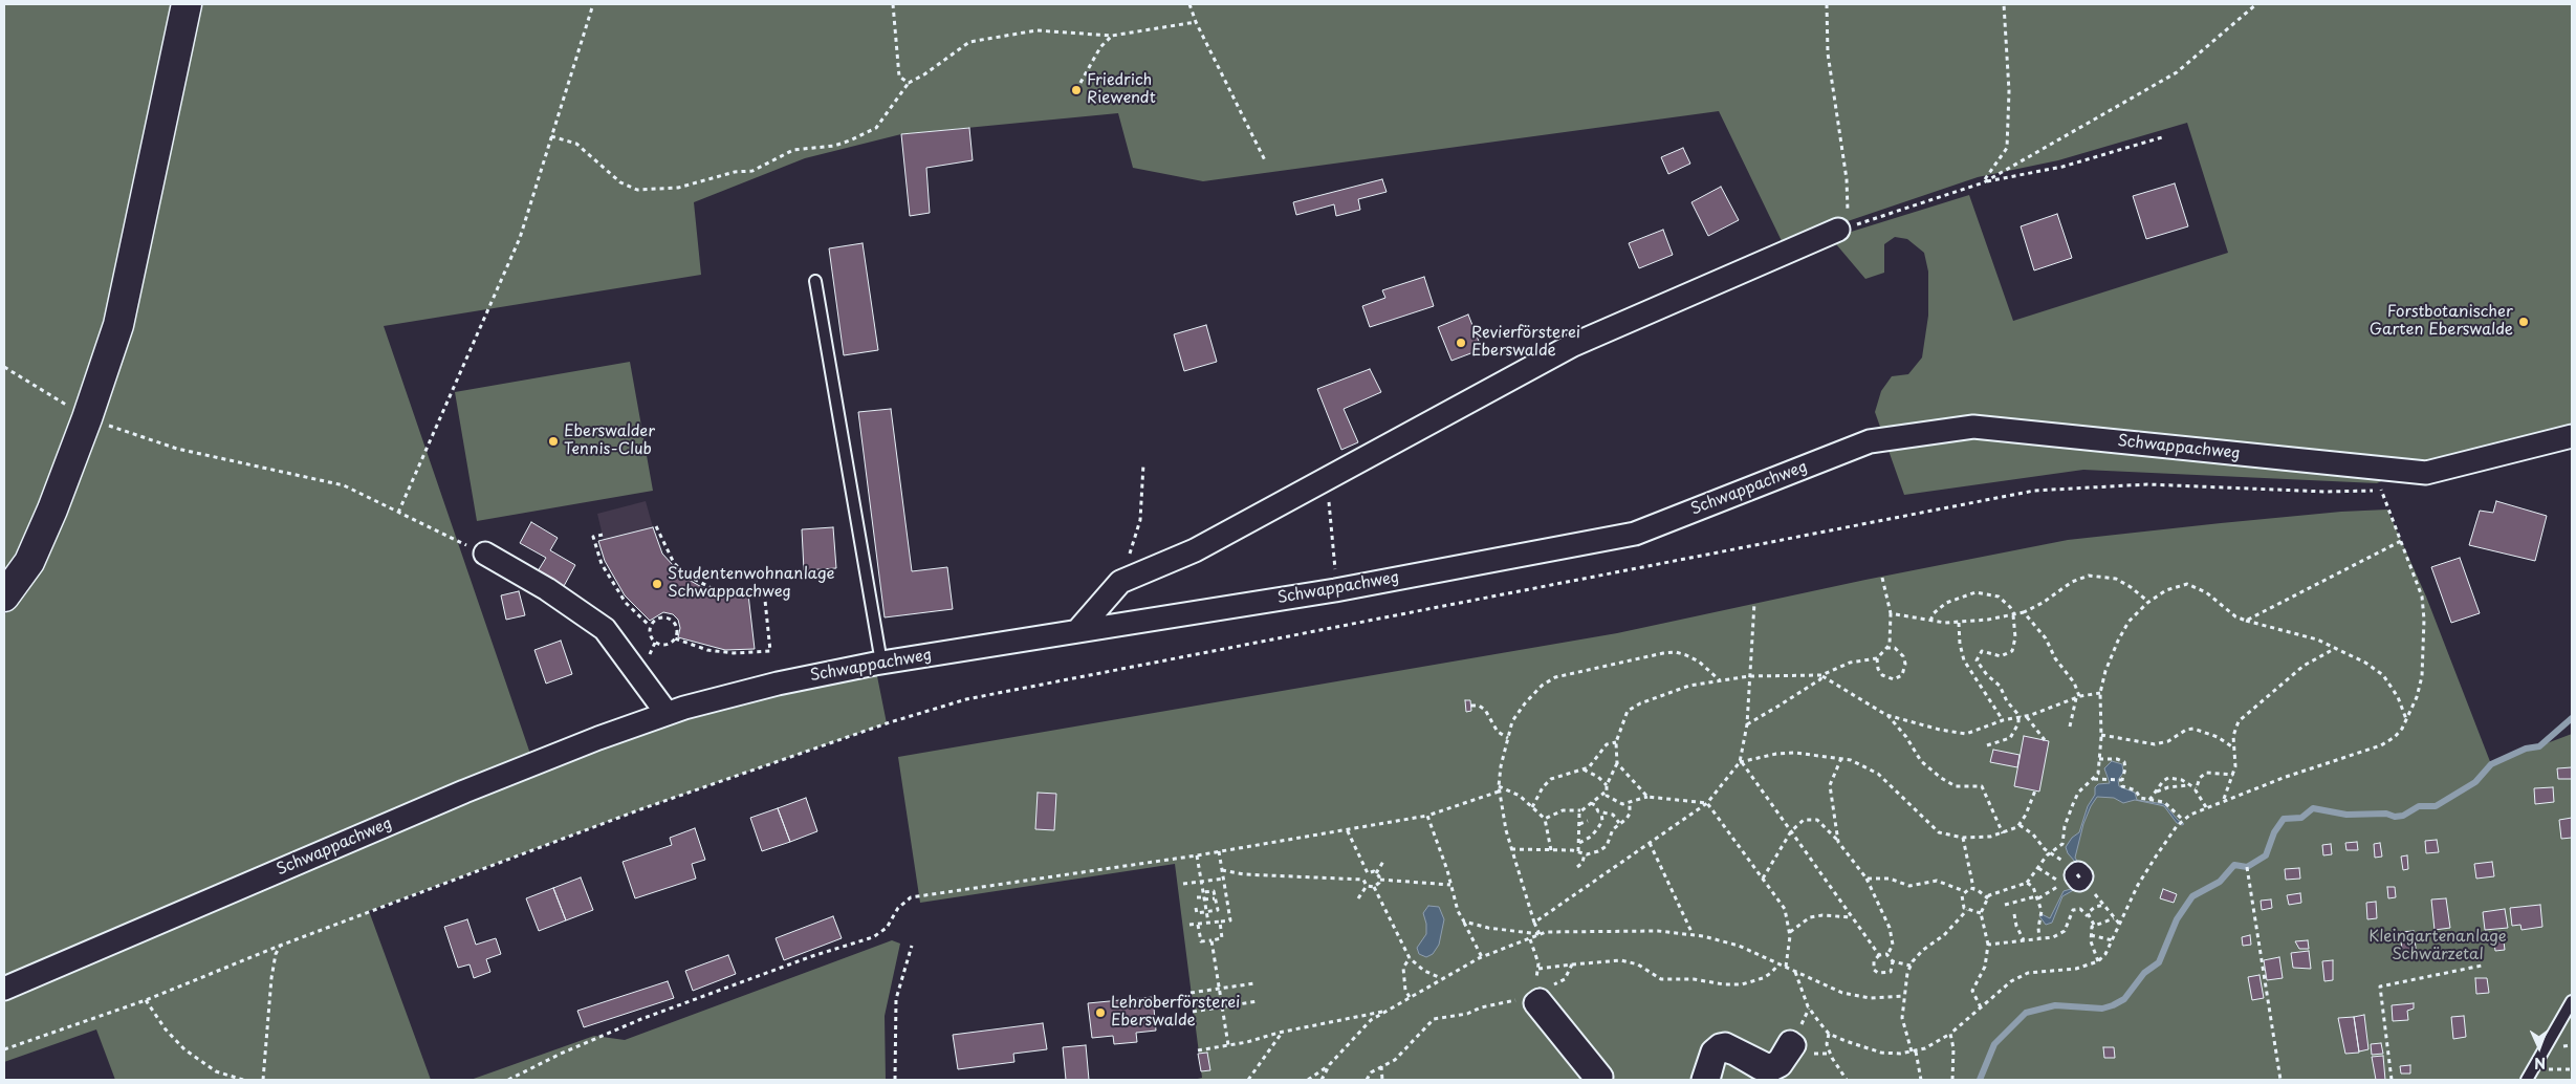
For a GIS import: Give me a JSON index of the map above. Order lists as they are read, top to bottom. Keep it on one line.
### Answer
{"streets":{"street":["Schwappachweg"]},"parks":["Kleingartenanlage Schwärzetal"],"places":["Friedrich Riewendt","Forstbotanischer Garten Eberswalde","Revierförsterei Eberswalde","Eberswalder Tennis-Club","Studentenwohnanlage Schwappachweg","Lehroberförsterei Eberswalde"],"north":"bottom"}
